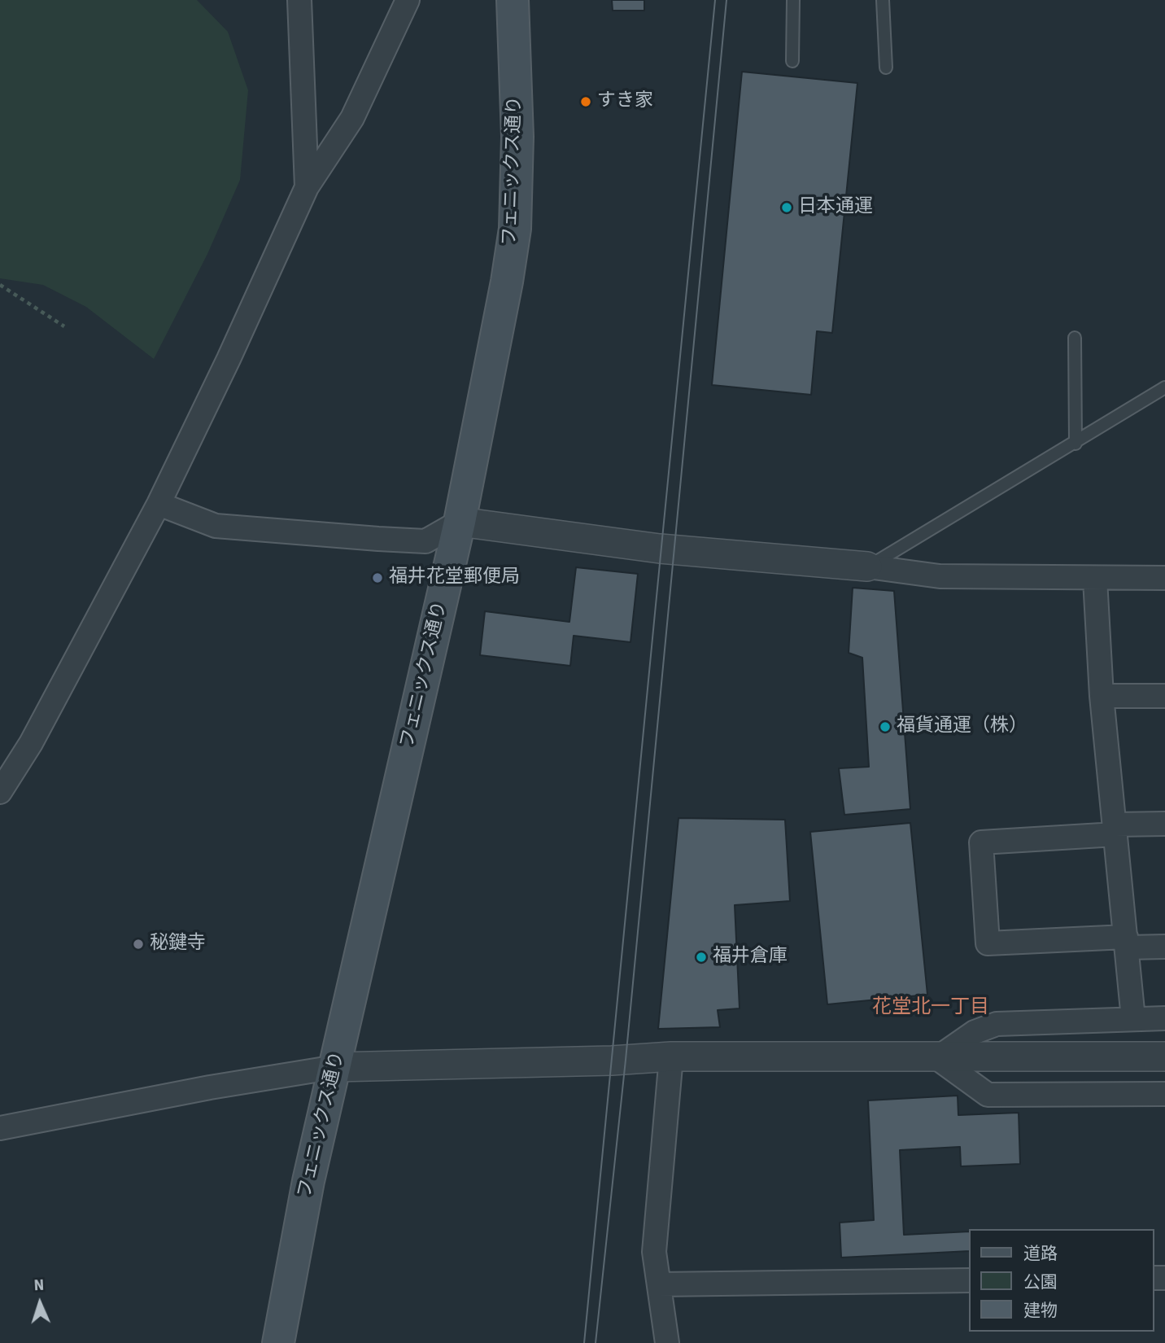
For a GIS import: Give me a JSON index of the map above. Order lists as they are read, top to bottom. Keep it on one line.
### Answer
{"streets":{"main road":["フェニックス通り"]},"districts":["花堂北一丁目"],"places":["すき家","日本通運","福井花堂郵便局","福貨通運（株）","秘鍵寺","福井倉庫"],"legend":["道路","公園","建物"],"north":"top"}
